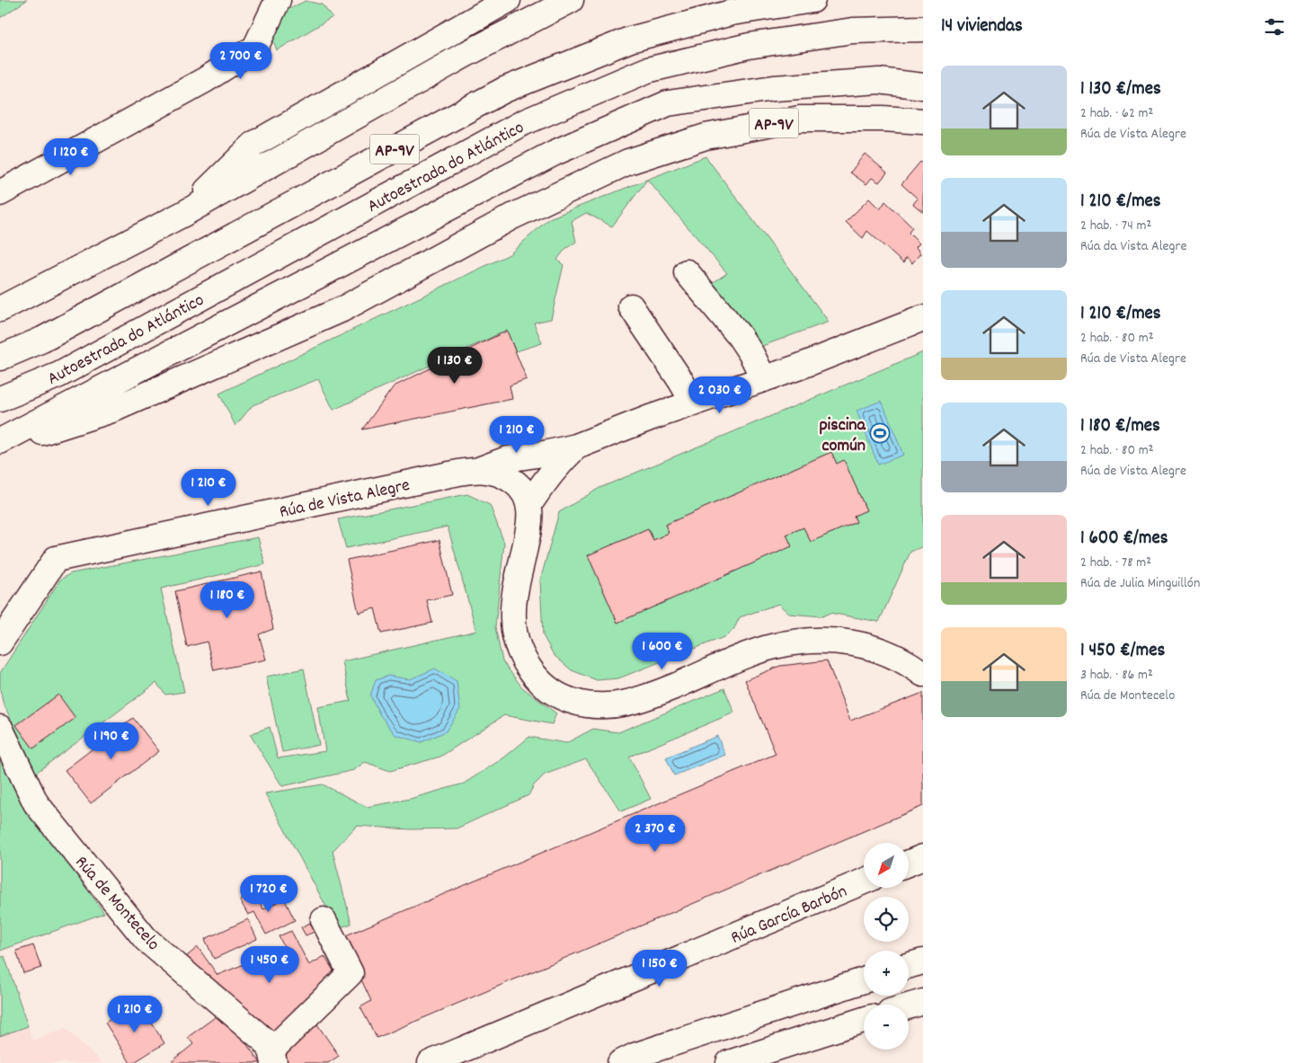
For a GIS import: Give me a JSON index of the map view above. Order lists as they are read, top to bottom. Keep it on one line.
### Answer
{"streets":{"main road":["AP-9V","Autoestrada do Atlántico","Rúa de Vista Alegre","Rúa de Montecelo","Rúa García Barbón"]},"places":{"sports":["piscina común"]},"north":"bottom left","page":{"heading":"14 viviendas","price":["2 700 €","1 120 €","1 130 €","2 030 €","1 210 €","1 210 €","1 180 €","1 600 €","1 190 €","2 370 €","1 720 €","1 450 €","1 150 €","1 210 €"],"list":[{"name":"1 130 €/mes","note":"2 hab. · 62 m² · Rúa de Vista Alegre"},{"name":"1 210 €/mes","note":"2 hab. · 74 m² · Rúa da Vista Alegre"},{"name":"1 210 €/mes","note":"2 hab. · 80 m² · Rúa de Vista Alegre"},{"name":"1 180 €/mes","note":"2 hab. · 80 m² · Rúa de Vista Alegre"},{"name":"1 600 €/mes","note":"2 hab. · 78 m² · Rúa de Julia Minguillón"},{"name":"1 450 €/mes","note":"3 hab. · 86 m² · Rúa de Montecelo"}],"map_buttons":["+","−"]}}
